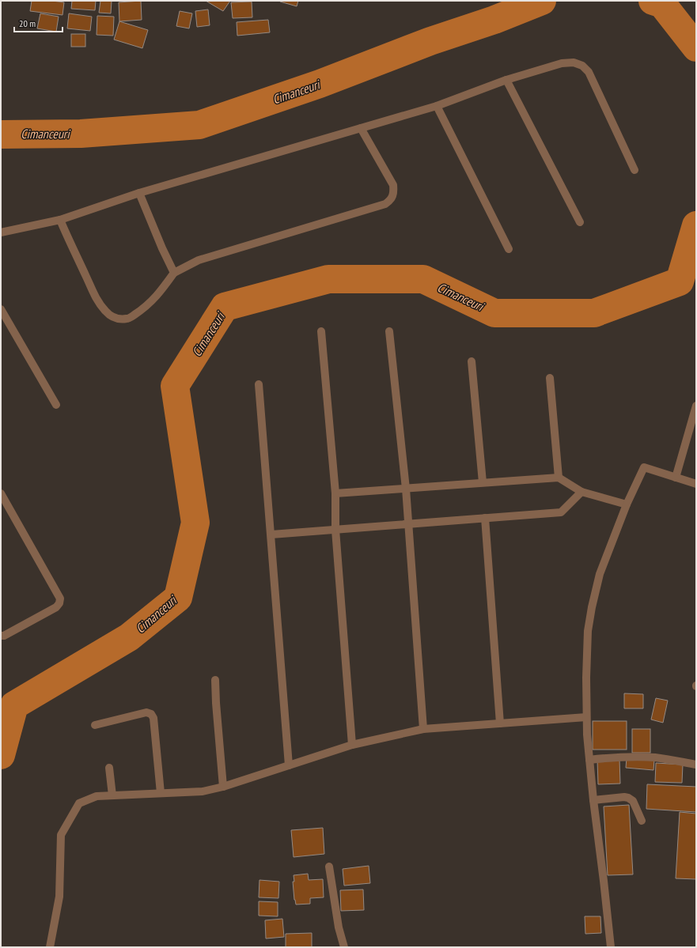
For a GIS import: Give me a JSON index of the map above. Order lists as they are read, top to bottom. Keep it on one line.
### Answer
{"water":["Cimanceuri"],"scale_bar":"20 m"}
